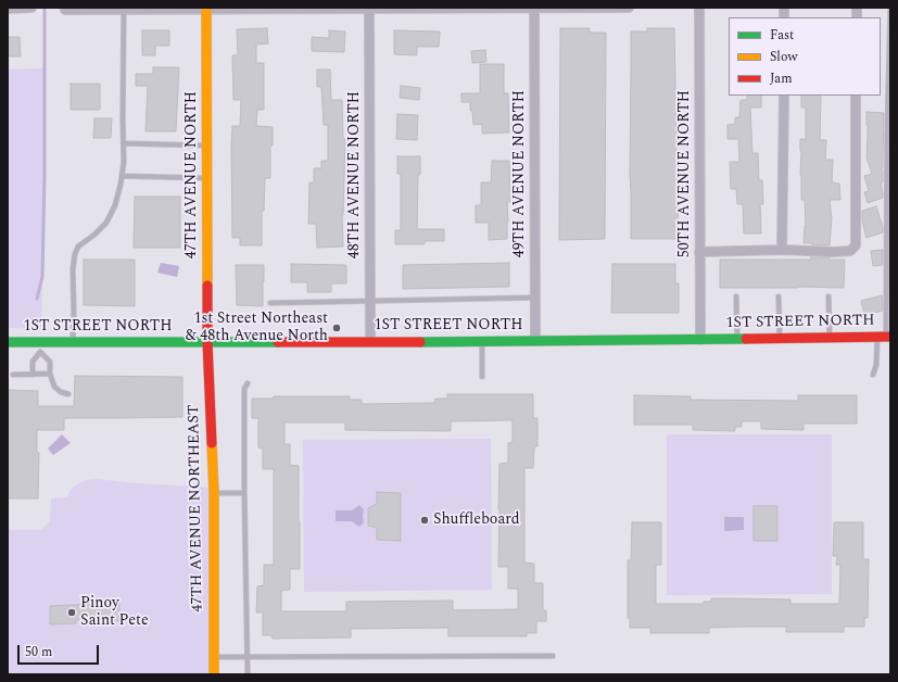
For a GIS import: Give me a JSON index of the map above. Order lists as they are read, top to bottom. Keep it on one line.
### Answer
{"streets":{"street":["49TH AVENUE NORTH","50TH AVENUE NORTH","47TH AVENUE NORTH","48TH AVENUE NORTH","1ST STREET NORTH","47TH AVENUE NORTHEAST"]},"crossings":[["49TH AVENUE NORTH","1ST STREET NORTH"],["50TH AVENUE NORTH","1ST STREET NORTH"],["47TH AVENUE NORTH","1ST STREET NORTH"],["47TH AVENUE NORTH","47TH AVENUE NORTHEAST"],["48TH AVENUE NORTH","1ST STREET NORTH"],["1ST STREET NORTH","47TH AVENUE NORTHEAST"]],"places":["1st Street Northeast & 48th Avenue North","Shuffleboard","Pinoy Saint Pete"],"legend":["Fast","Slow","Jam"],"scale_bar":"50 m"}
